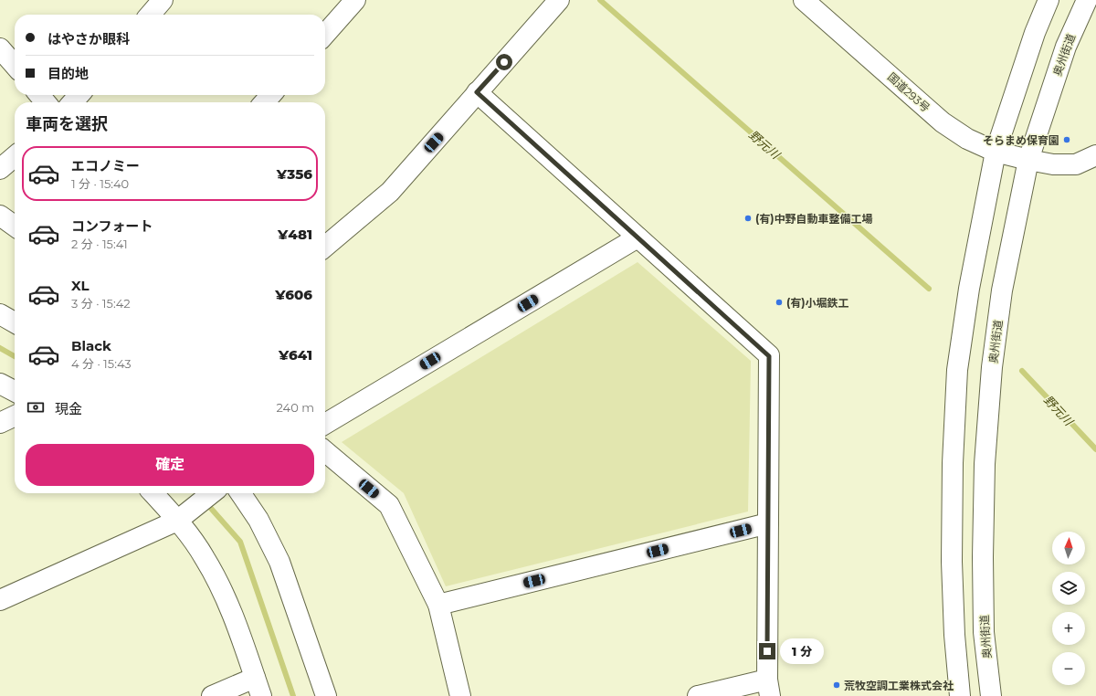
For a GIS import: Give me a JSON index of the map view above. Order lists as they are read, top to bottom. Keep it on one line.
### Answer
{"streets":{"main road":["奥州街道","国道293号"]},"crossings":[["奥州街道","国道293号"]],"water":["野元川"],"places":["そらまめ保育園","(有)中野自動車整備工場","(有)小堀鉄工","荒牧空調工業株式会社"],"north":"top","page":{"banner":["はやさか眼科","目的地"],"heading":"車両を選択","list":[{"name":"エコノミー","note":"1 分 · 15:40","value":"¥356"},{"name":"コンフォート","note":"2 分 · 15:41","value":"¥481"},{"name":"XL","note":"3 分 · 15:42","value":"¥606"},{"name":"Black","note":"4 分 · 15:43","value":"¥641"}],"pay":["現金","240 m"],"buttons":"確定","map_buttons":["+","−"],"bubble":"1 分"}}
